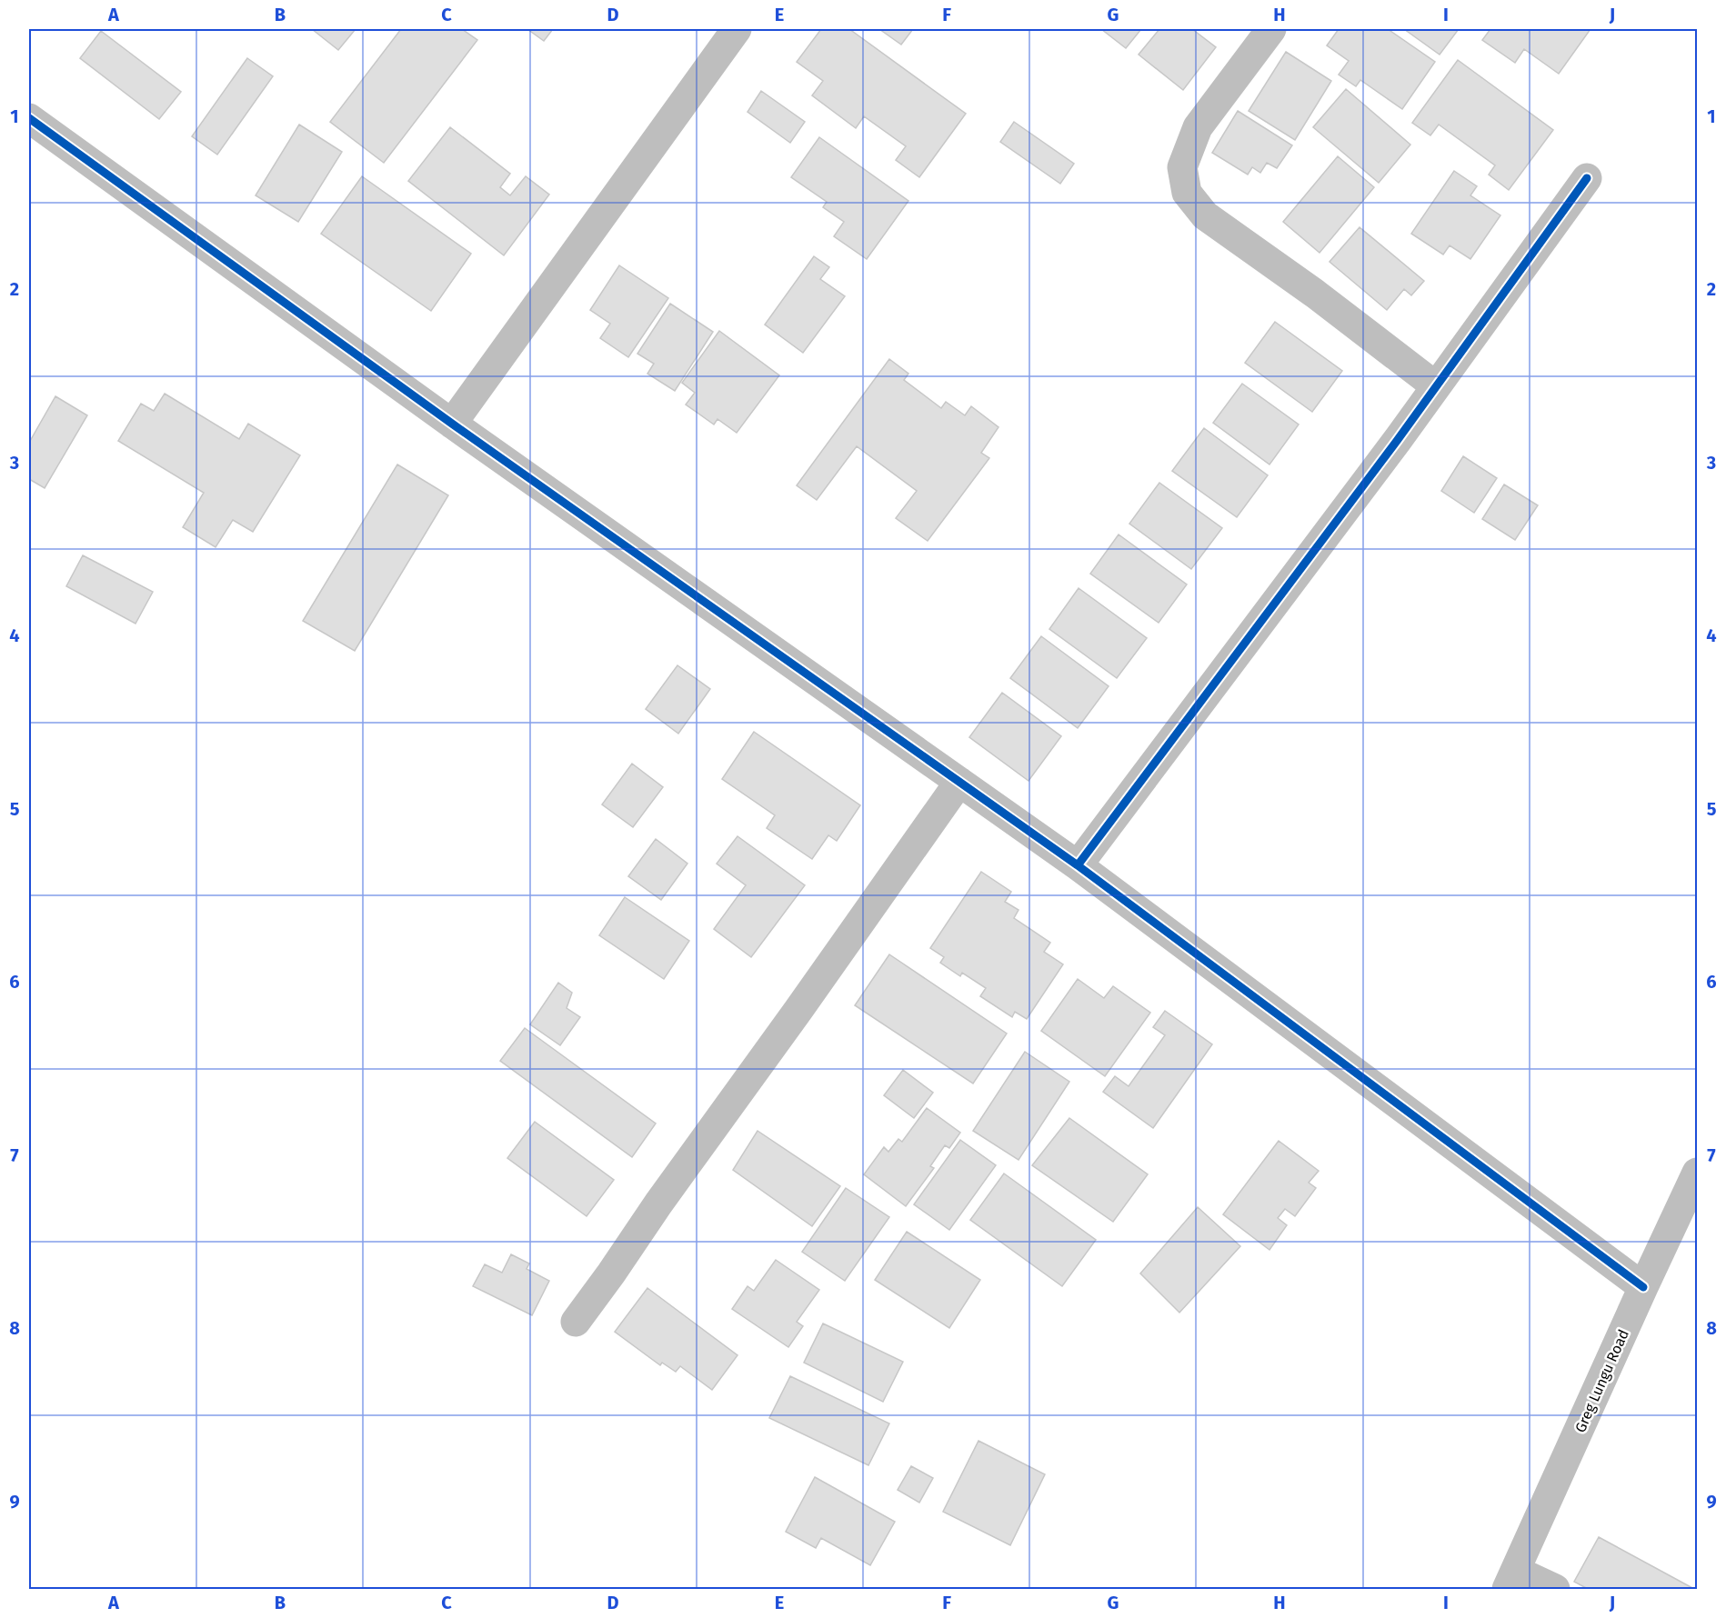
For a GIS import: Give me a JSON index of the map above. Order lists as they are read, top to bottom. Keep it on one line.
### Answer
{"streets":{"street":["Greg Lungu Road"]},"grid":{"columns":["A","B","C","D","E","F","G","H","I","J"],"rows":["1","2","3","4","5","6","7","8","9"]}}
